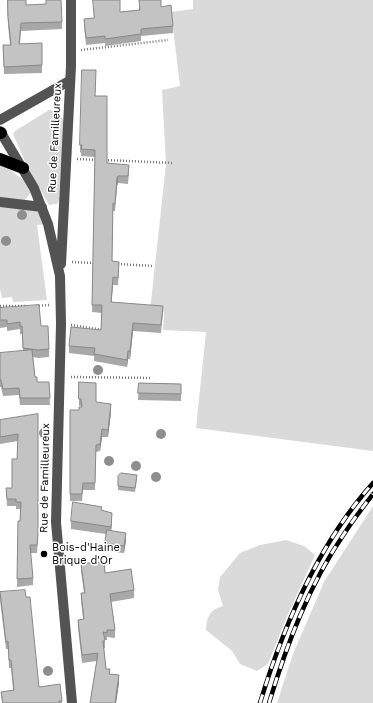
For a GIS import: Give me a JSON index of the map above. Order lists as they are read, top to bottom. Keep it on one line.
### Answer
{"streets":{"street":["Rue de Familleureux"]},"places":["Bois-d'Haine Brique d'Or"]}
